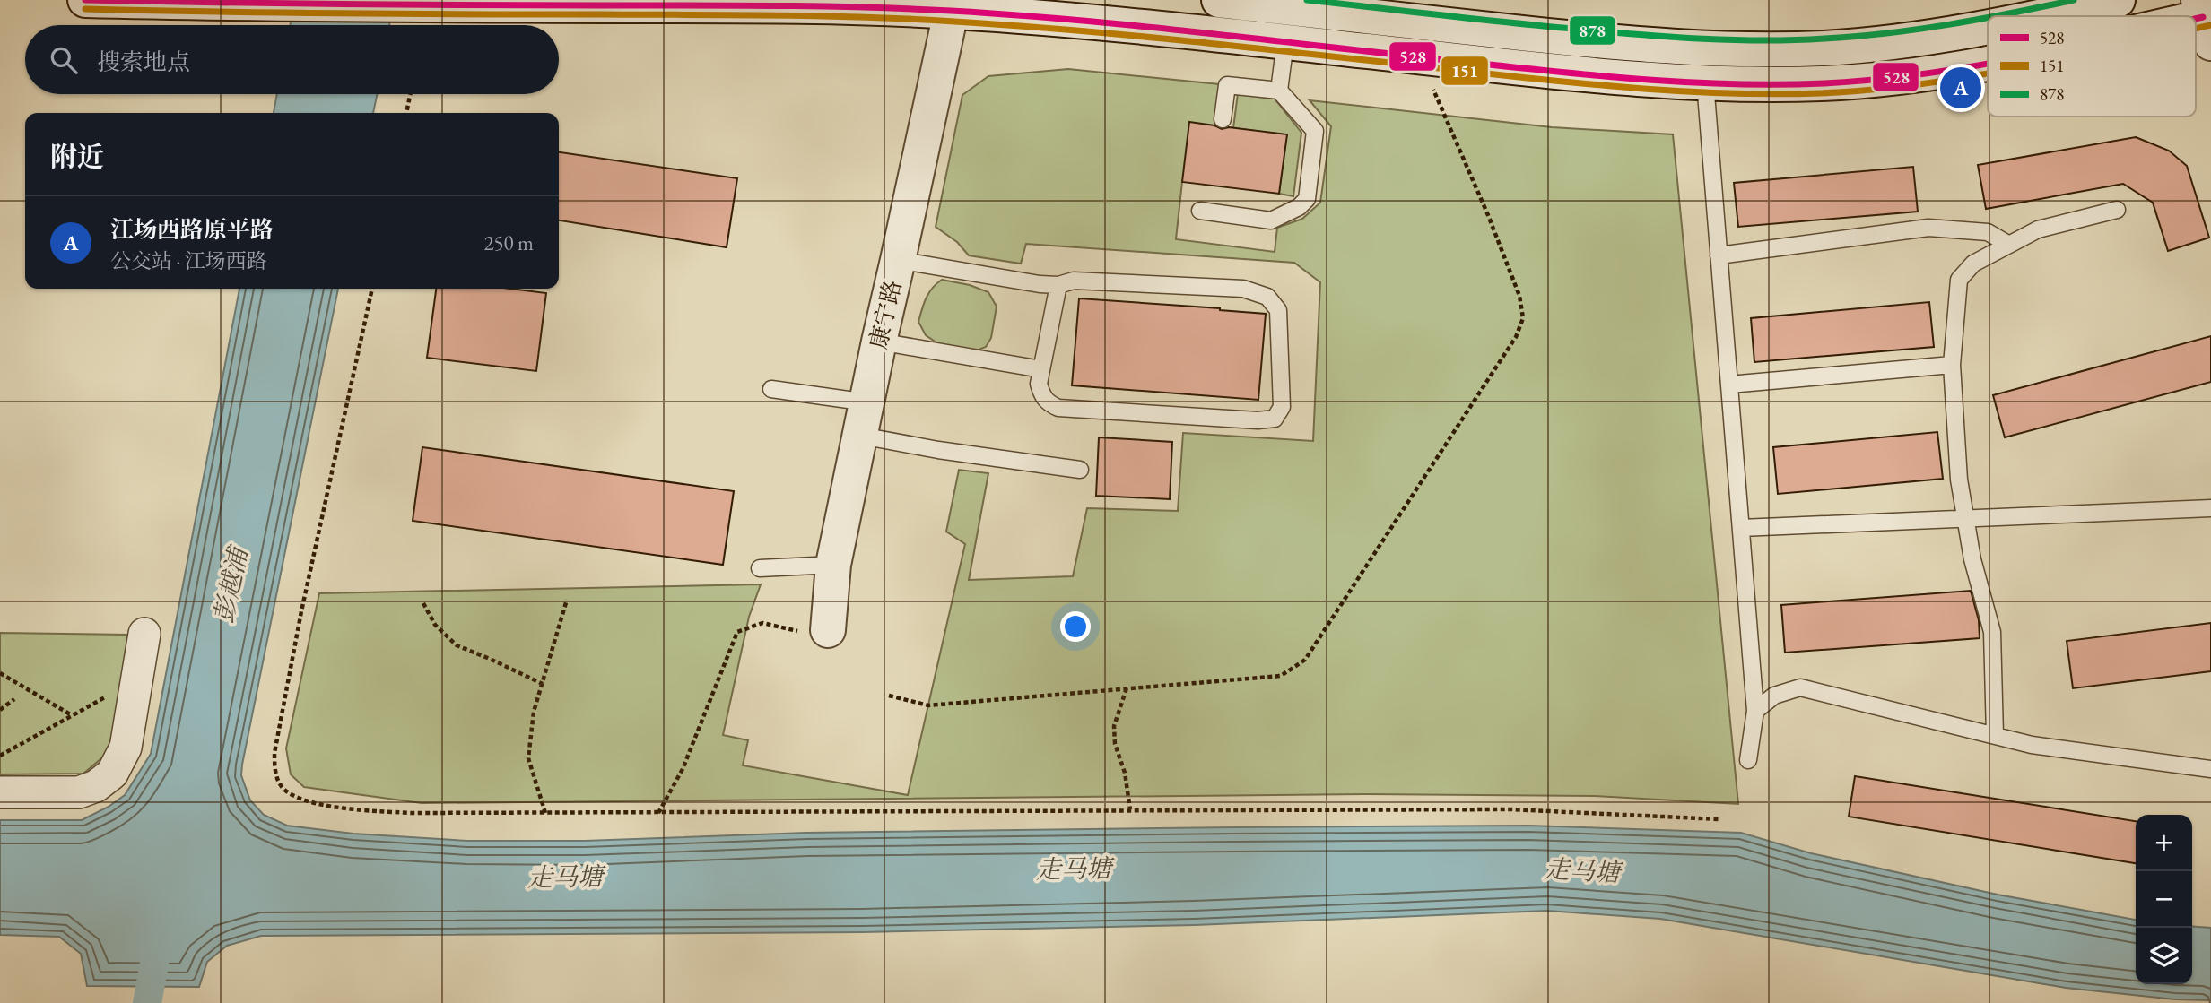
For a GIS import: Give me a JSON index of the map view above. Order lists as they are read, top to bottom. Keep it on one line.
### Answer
{"streets":{"main road":["康宁路"]},"water":["彭越浦","走马塘"],"lines":["transit line 528","transit line 878","transit line 151"],"legend":["528","151","878"],"page":{"search":"搜索地点","pins":"A","heading":"附近","list":[{"mark":"A","name":"江场西路原平路","note":"公交站 · 江场西路","value":"250 m"}],"map_buttons":["+","−"]}}
